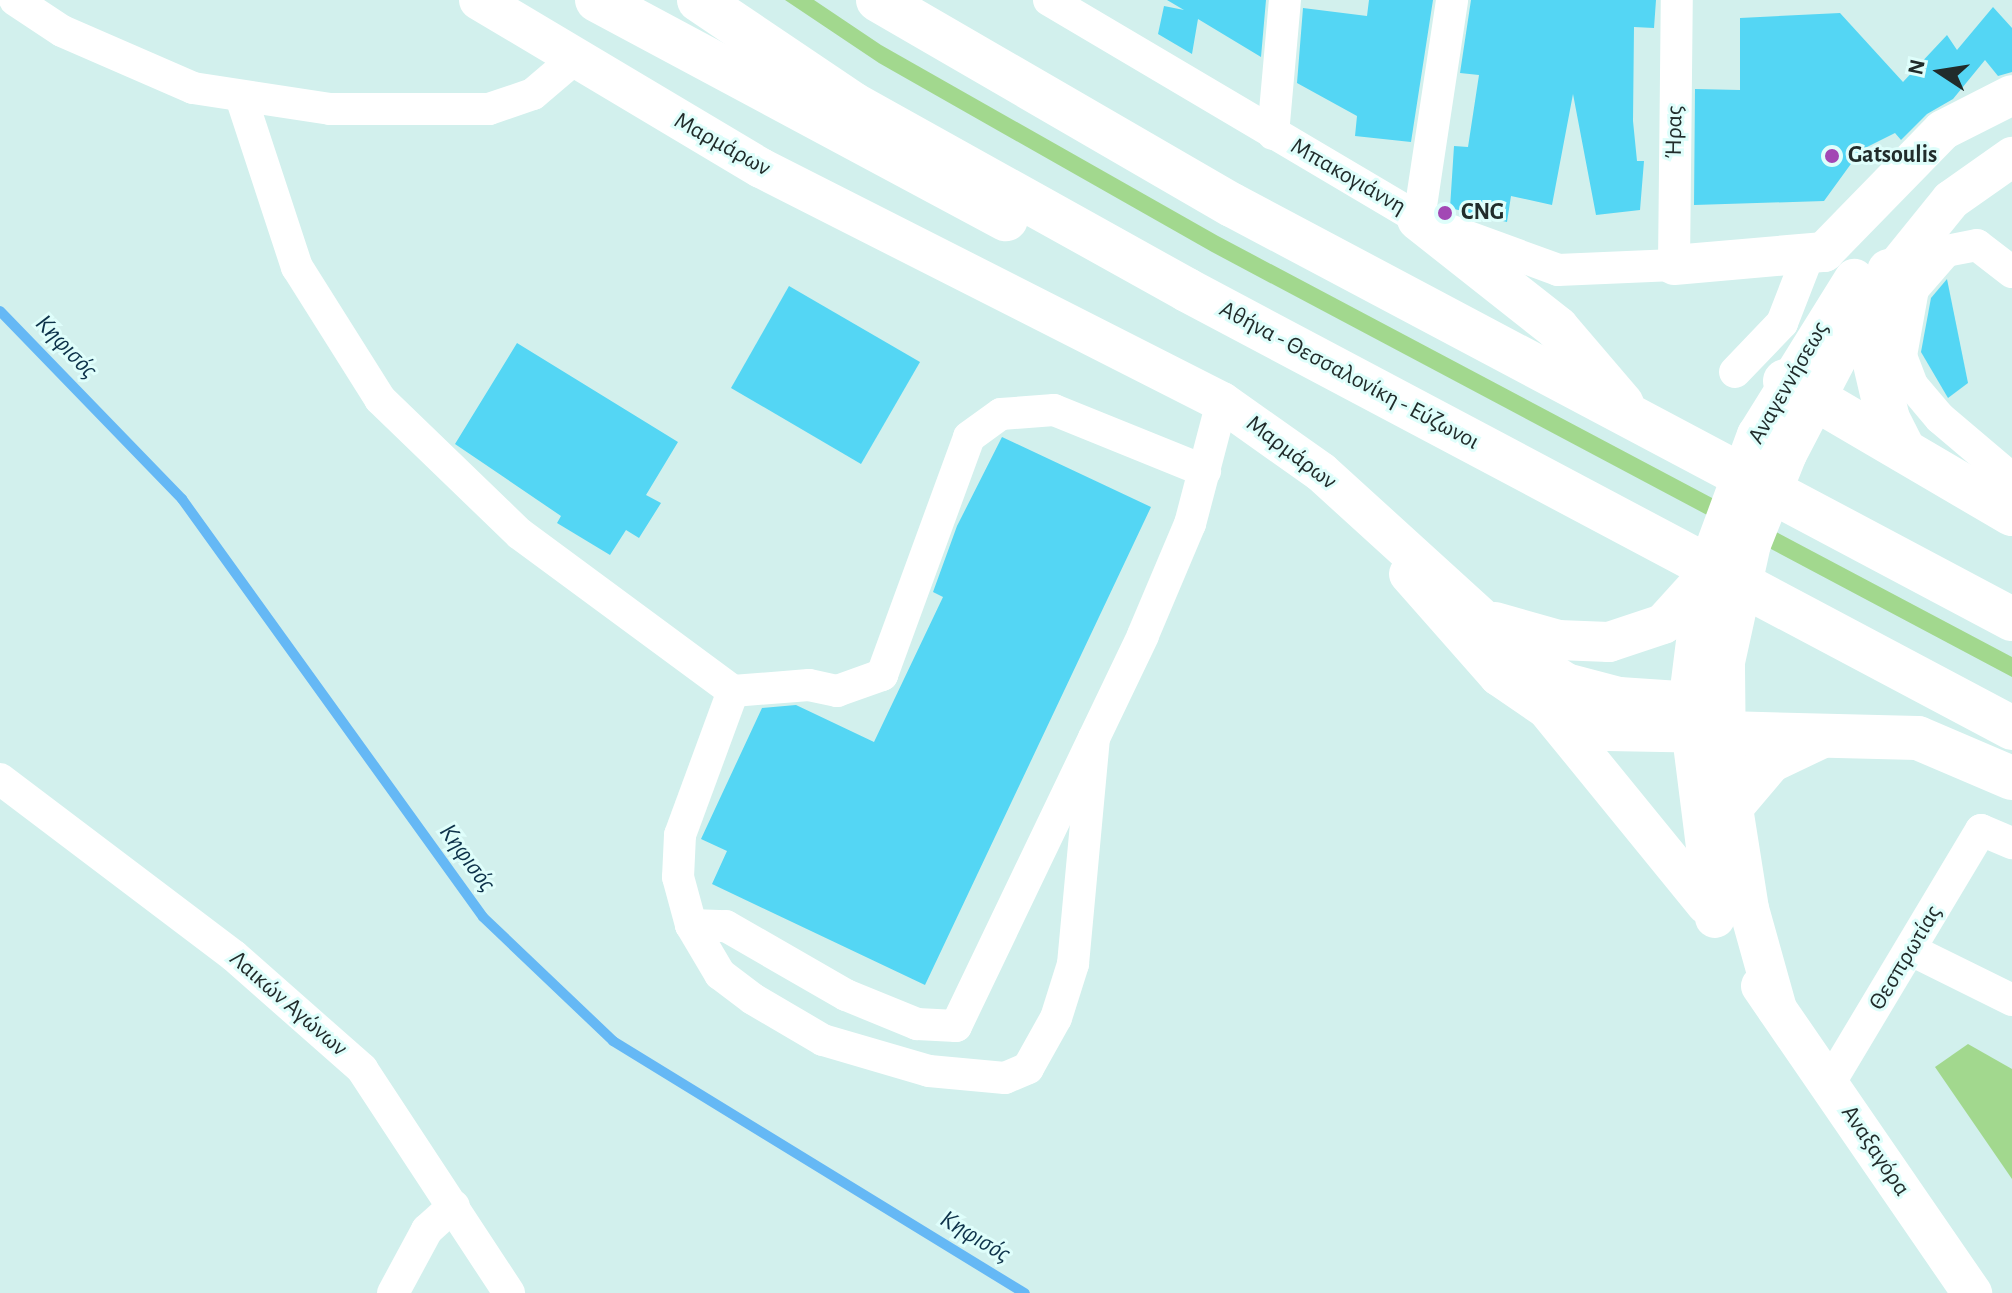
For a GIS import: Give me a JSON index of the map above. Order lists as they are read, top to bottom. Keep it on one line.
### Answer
{"streets":{"highway":["Αθήνα - Θεσσαλονίκη - Εύζωνοι"],"main road":["Μαρμάρων","Αναγεννήσεως","Αναξαγόρα"],"street":["Ήρας","Μπακογιάννη","Θεσπρωτίας","Λαικών Αγώνων"]},"crossings":[["Ήρας","Μπακογιάννη"],["Μαρμάρων","Αναγεννήσεως"],["Μαρμάρων","Αναξαγόρα"],["Αναγεννήσεως","Αναξαγόρα"],["Θεσπρωτίας","Αναξαγόρα"]],"water":["Κηφισός"],"places":["Gatsoulis","CNG"],"north":"left"}
